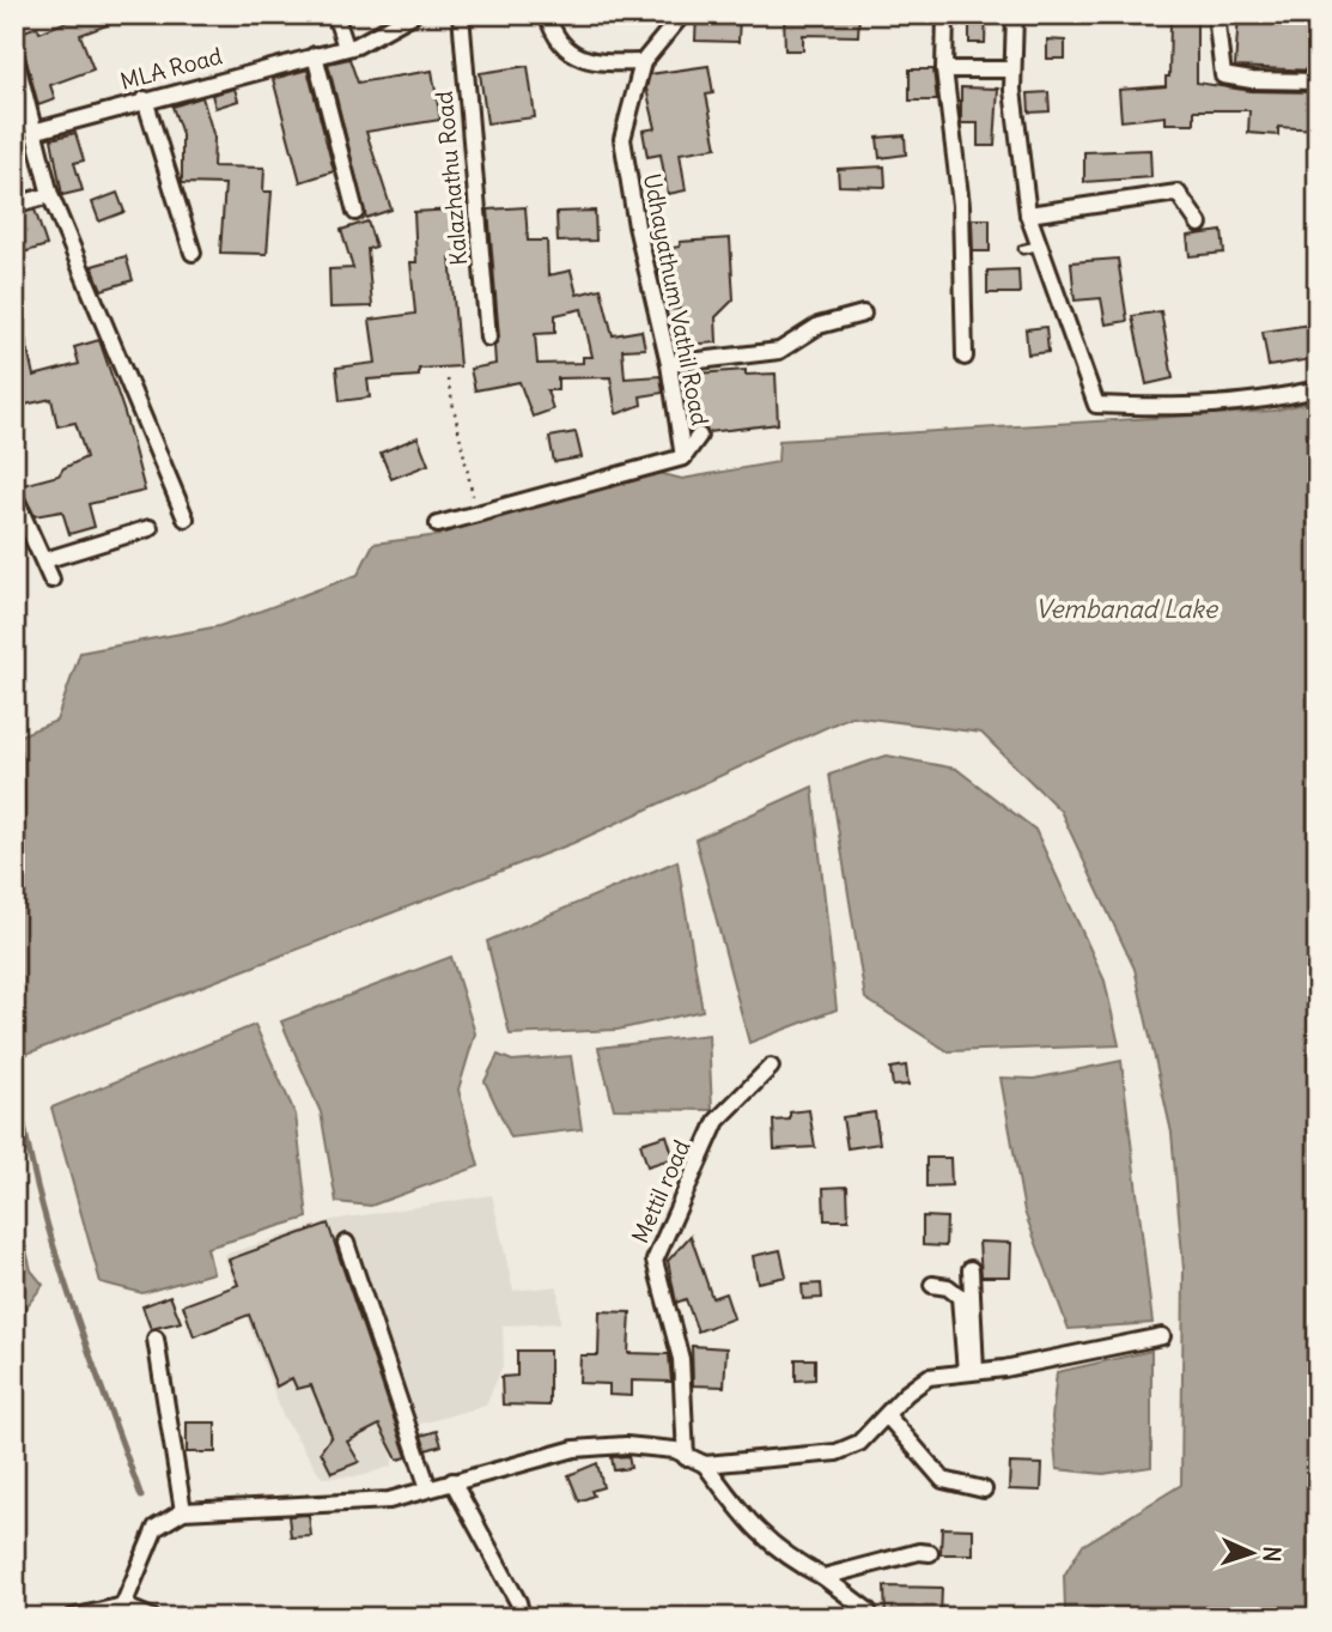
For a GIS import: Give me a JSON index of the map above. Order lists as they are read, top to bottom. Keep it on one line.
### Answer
{"streets":{"street":["MLA Road","Kalazhathu Road","Udhayathum Vathil Road","Mettil road"]},"water":["Vembanad Lake"],"north":"right"}
